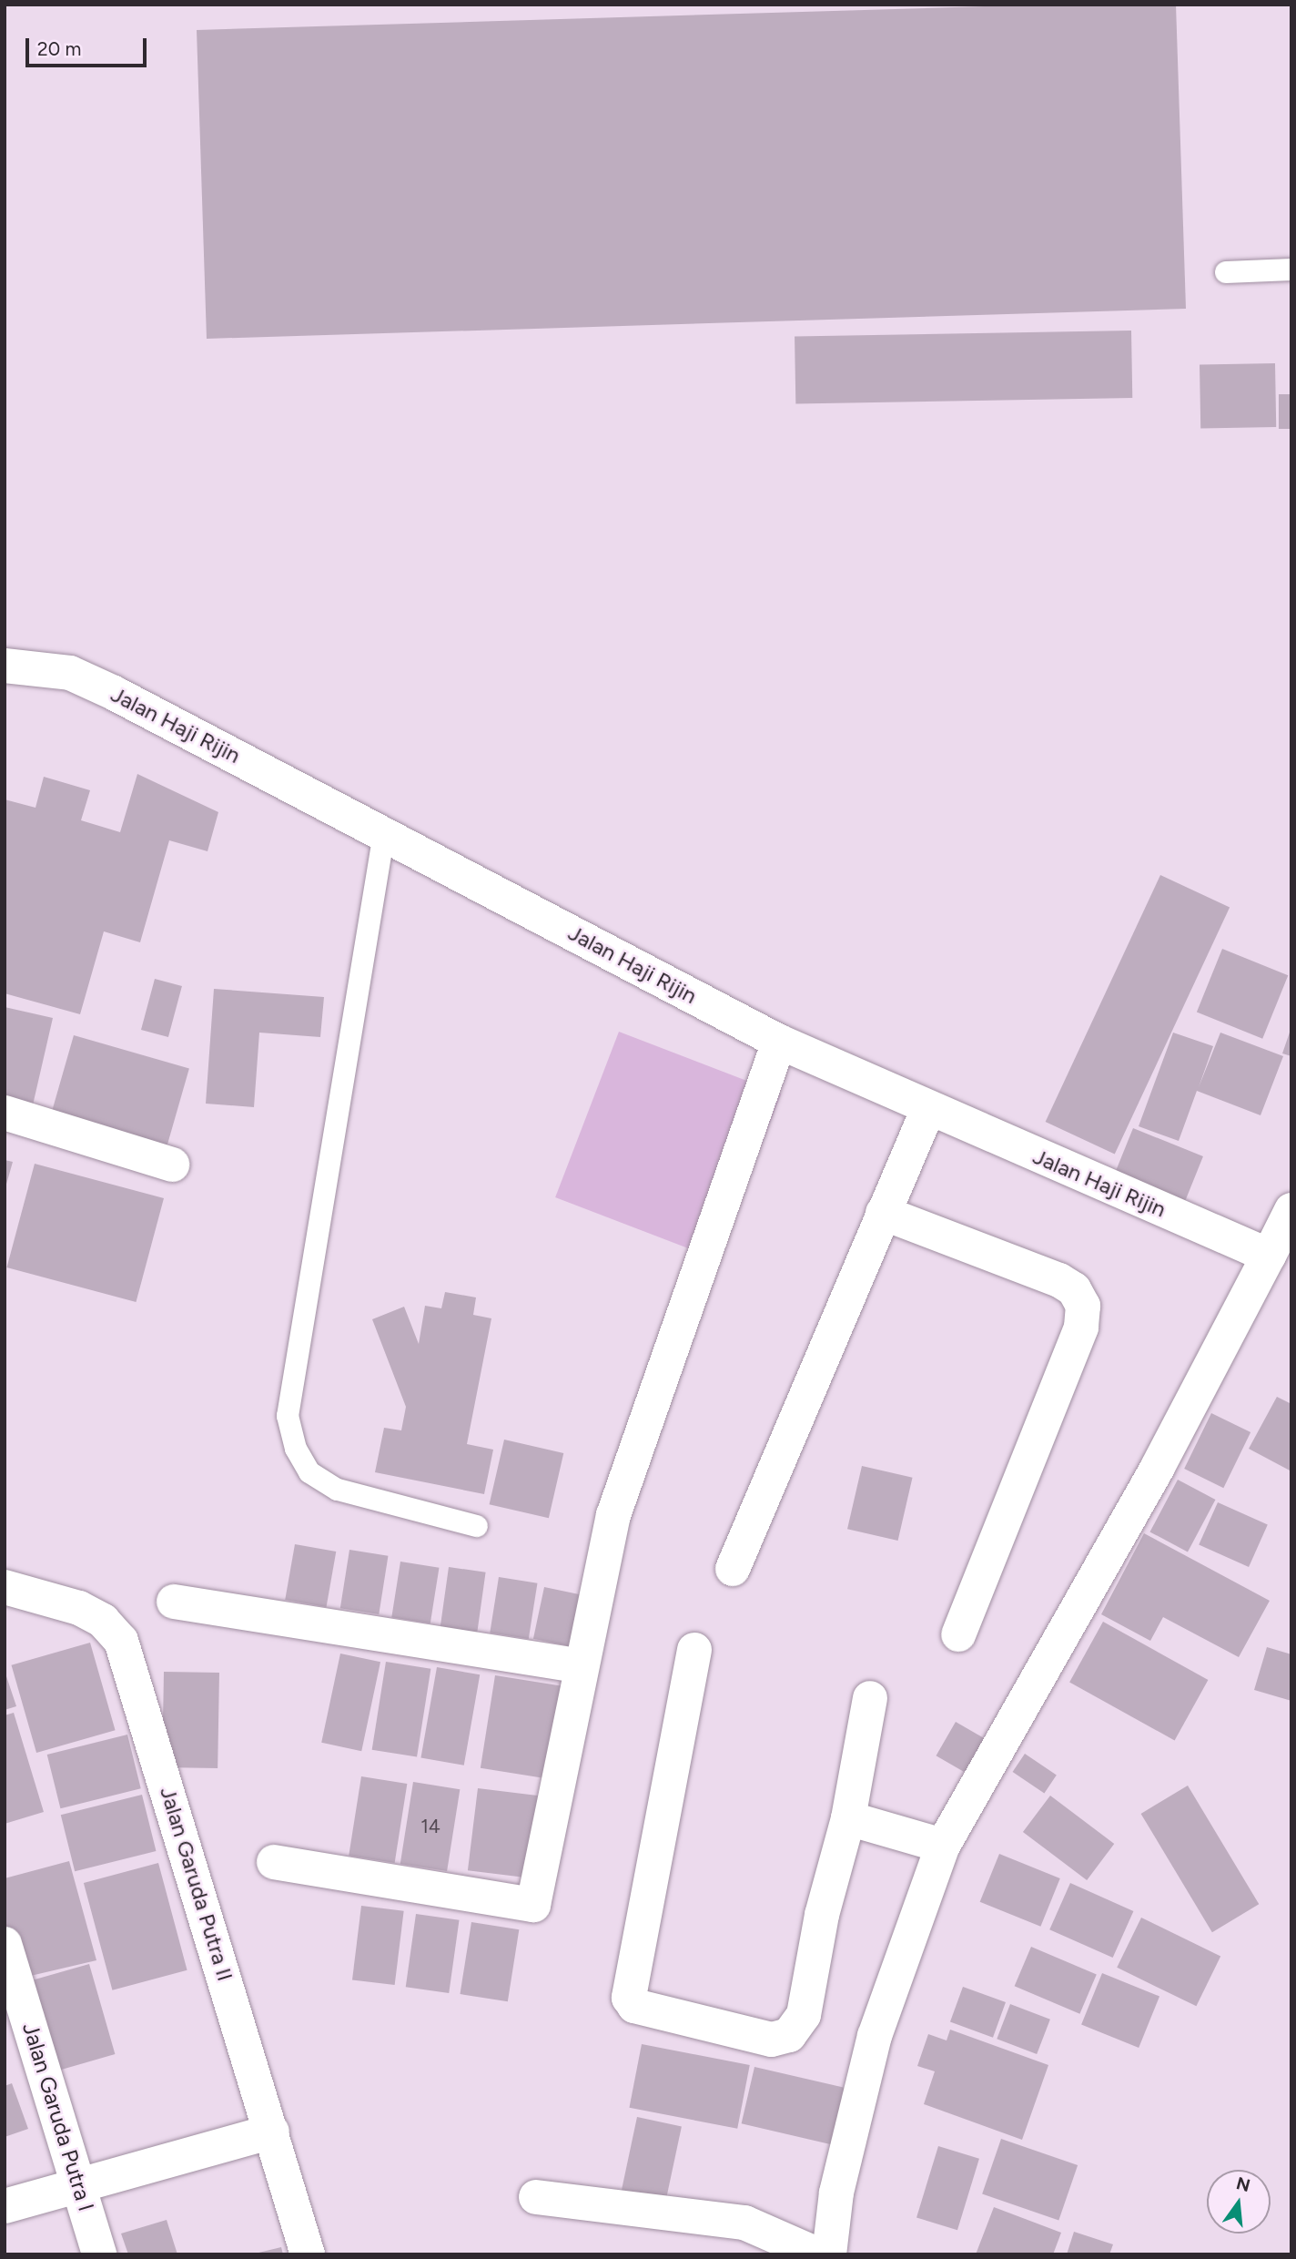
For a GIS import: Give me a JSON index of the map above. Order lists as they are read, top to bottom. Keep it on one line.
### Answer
{"streets":{"street":["Jalan Haji Rijin","Jalan Garuda Putra II","Jalan Garuda Putra I"]},"house_numbers":["14"],"scale_bar":"20 m","north":"top"}
